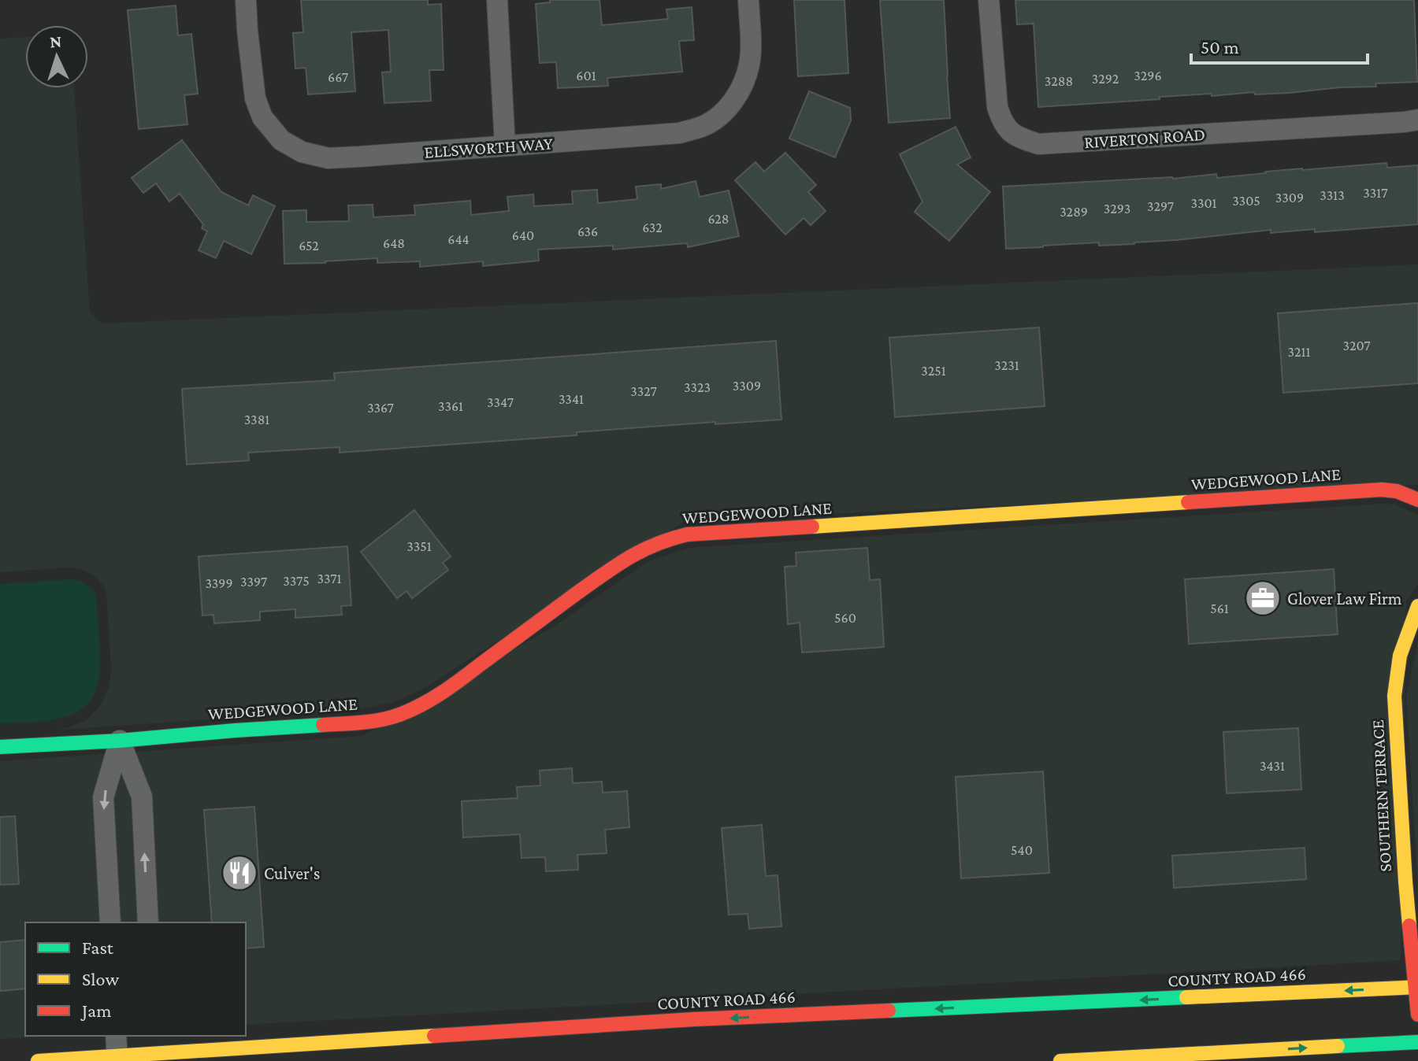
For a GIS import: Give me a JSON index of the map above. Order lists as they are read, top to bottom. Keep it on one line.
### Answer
{"streets":{"street":["RIVERTON ROAD","ELLSWORTH WAY","WEDGEWOOD LANE","SOUTHERN TERRACE","COUNTY ROAD 466"]},"crossings":[["SOUTHERN TERRACE","COUNTY ROAD 466"]],"one_way":["COUNTY ROAD 466"],"places":{"office":["Glover Law Firm"],"restaurant":["Culver's"]},"house_numbers":["601","3296","667","3292","3288","3317","3313","3309","3305","3301","3297","3293","3289","628","632","636","640","644","648","652","3207","3211","3231","3251","3309","3323","3327","3341","3347","3361","3367","3381","3351","3371","3375","3397","3399","561","560","3431","540"],"legend":["Fast","Slow","Jam"],"scale_bar":"50 m","north":"top"}
